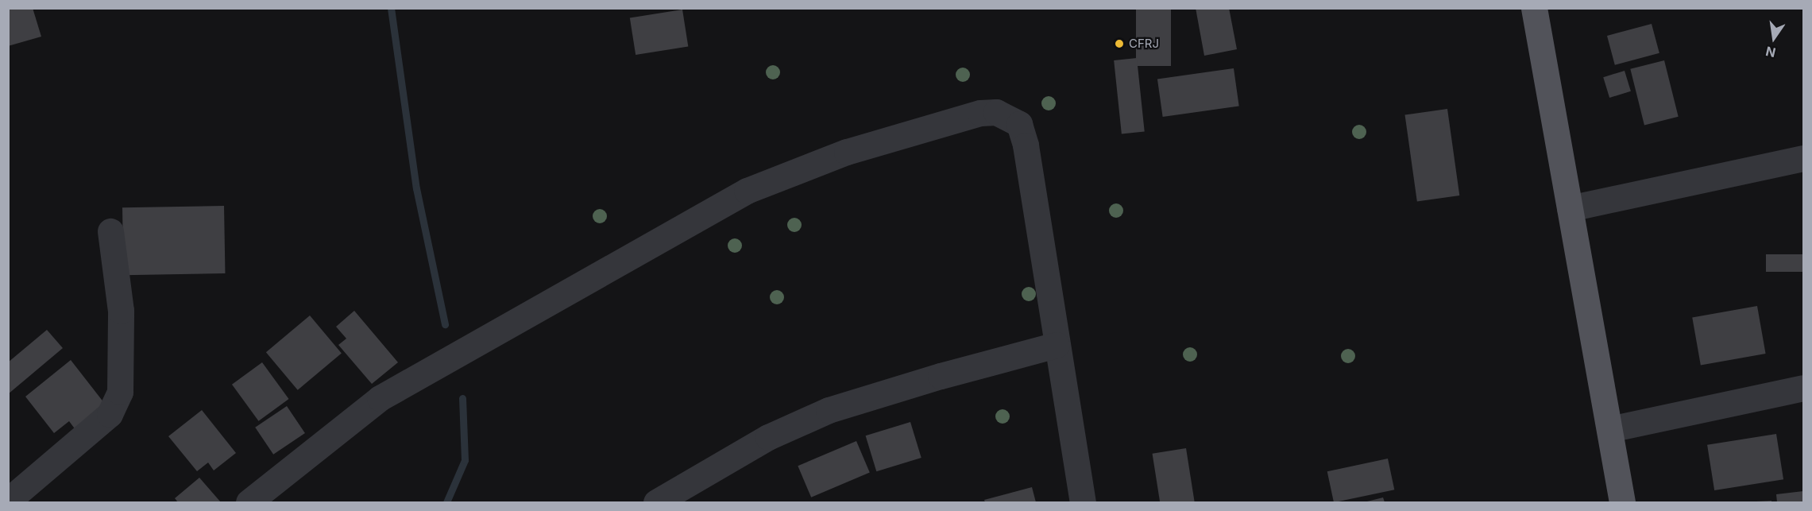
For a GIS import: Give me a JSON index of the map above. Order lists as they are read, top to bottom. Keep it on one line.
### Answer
{"places":["CFRJ"],"north":"bottom"}
